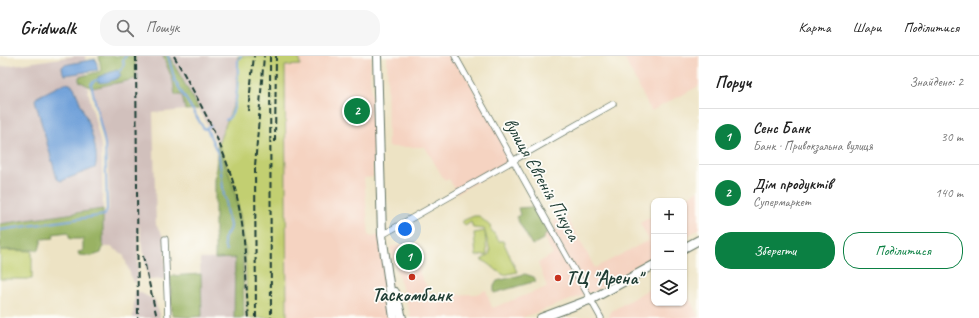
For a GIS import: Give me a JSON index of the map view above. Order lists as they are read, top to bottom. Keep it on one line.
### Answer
{"streets":{"street":["вулиця Євгенія Пікуса"]},"places":["Таскомбанк","ТЦ \"Арена\""],"page":{"header":"Gridwalk","search":"Пошук","nav":["Карта","Шари","Поділитися"],"heading":["Поруч","Знайдено: 2"],"pins":["2","1"],"list":[{"mark":"1","name":"Сенс Банк","note":"Банк · Привокзальна вулиця","value":"30 m"},{"mark":"2","name":"Дім продуктів","note":"Супермаркет","value":"140 m"}],"map_buttons":["+","−"],"buttons":["Зберегти","Поділитися"]}}
